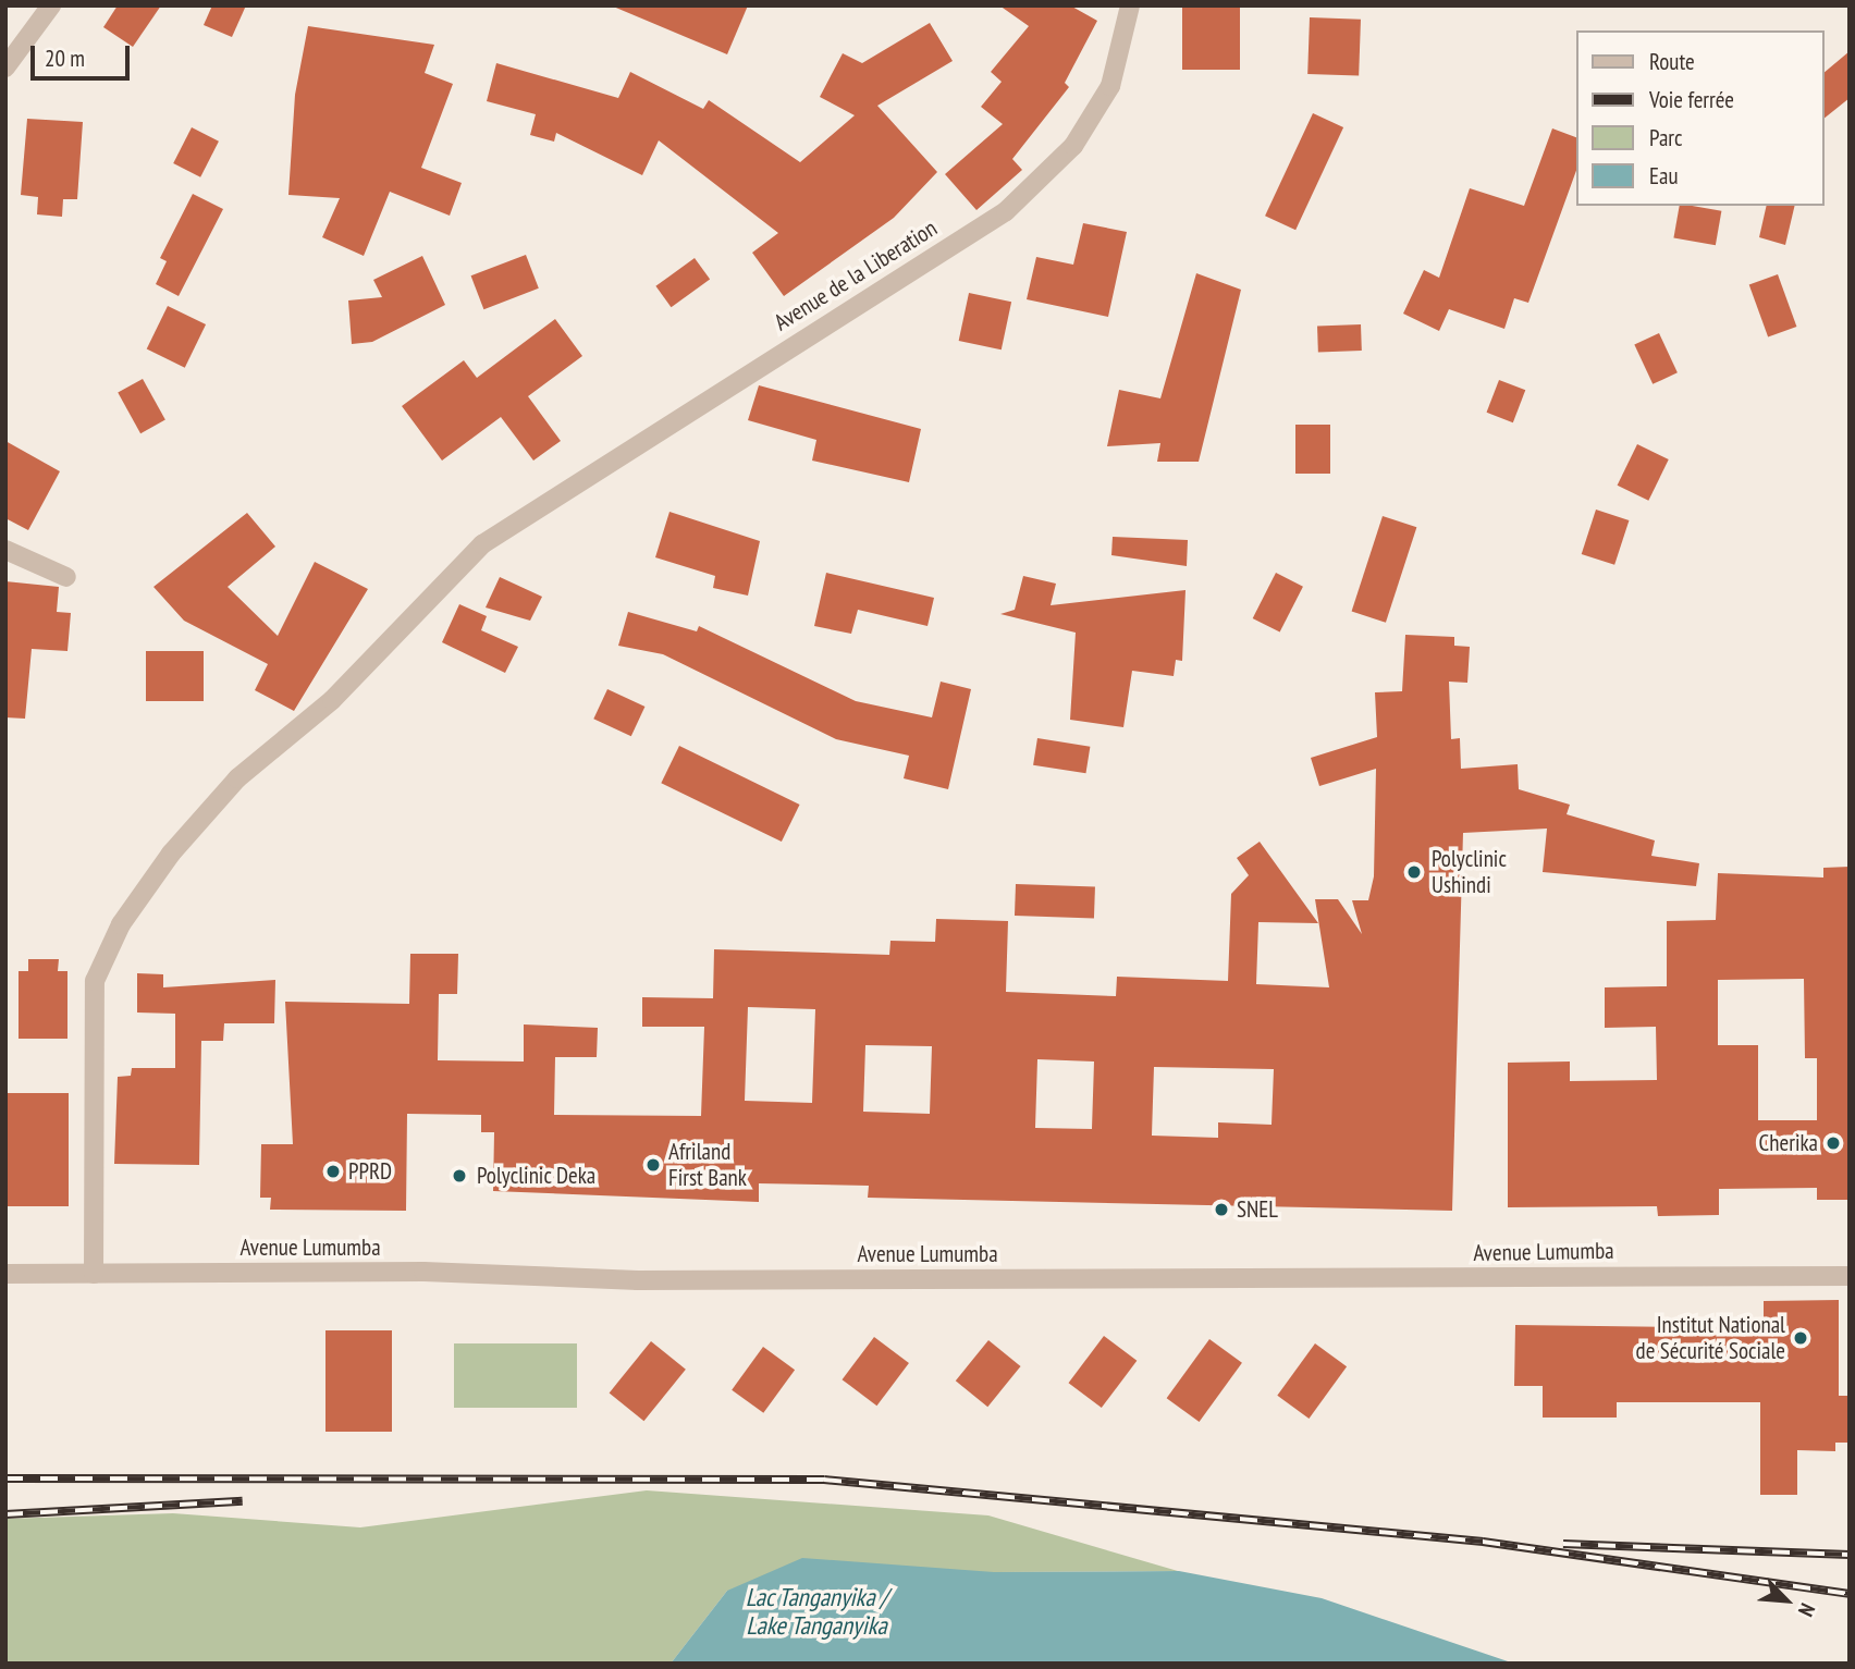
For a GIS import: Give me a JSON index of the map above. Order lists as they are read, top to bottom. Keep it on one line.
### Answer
{"streets":{"street":["Avenue de la Liberation","Avenue Lumumba"]},"crossings":[["Avenue de la Liberation","Avenue Lumumba"]],"water":["Lac Tanganyika / Lake Tanganyika"],"places":["Polyclinic Ushindi","Cherika","Afriland First Bank","PPRD","Polyclinic Deka","SNEL","Institut National de Sécurité Sociale"],"legend":["Route","Voie ferrée","Parc","Eau"],"scale_bar":"20 m","north":"bottom right"}
